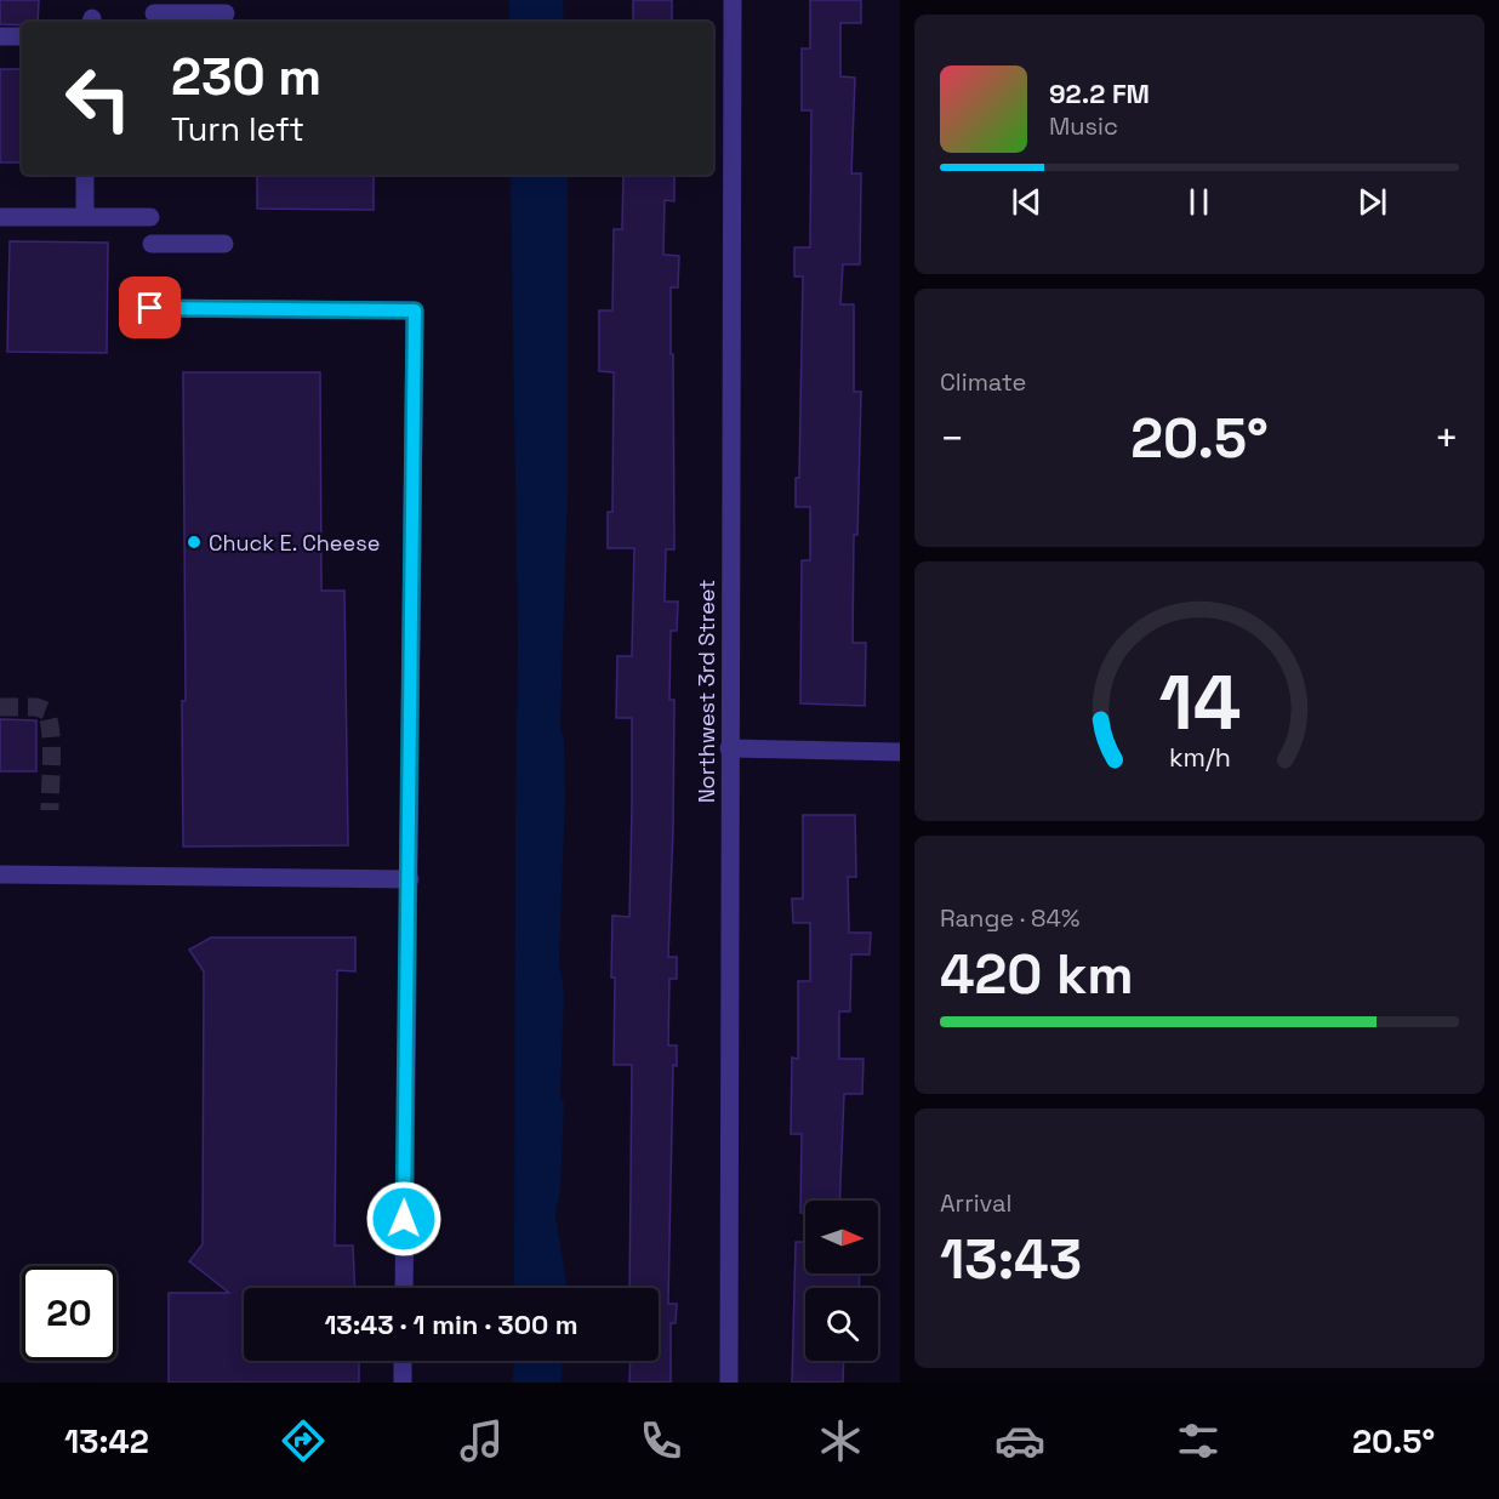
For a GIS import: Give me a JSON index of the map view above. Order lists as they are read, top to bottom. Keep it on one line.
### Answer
{"streets":{"street":["Northwest 3rd Street"]},"places":["Chuck E. Cheese"],"north":"right","page":{"turn":["230 m","Turn left"],"song":["92.2 FM","Music"],"tile":["Climate",["Range · 84%","420 km"],["Arrival","13:43"]],"heat":["−","20.5°","+"],"limit":"20","trip":"13:43 · 1 min · 300 m","tabs":["13:42","20.5°"],"gauge":["14","km/h"]}}
